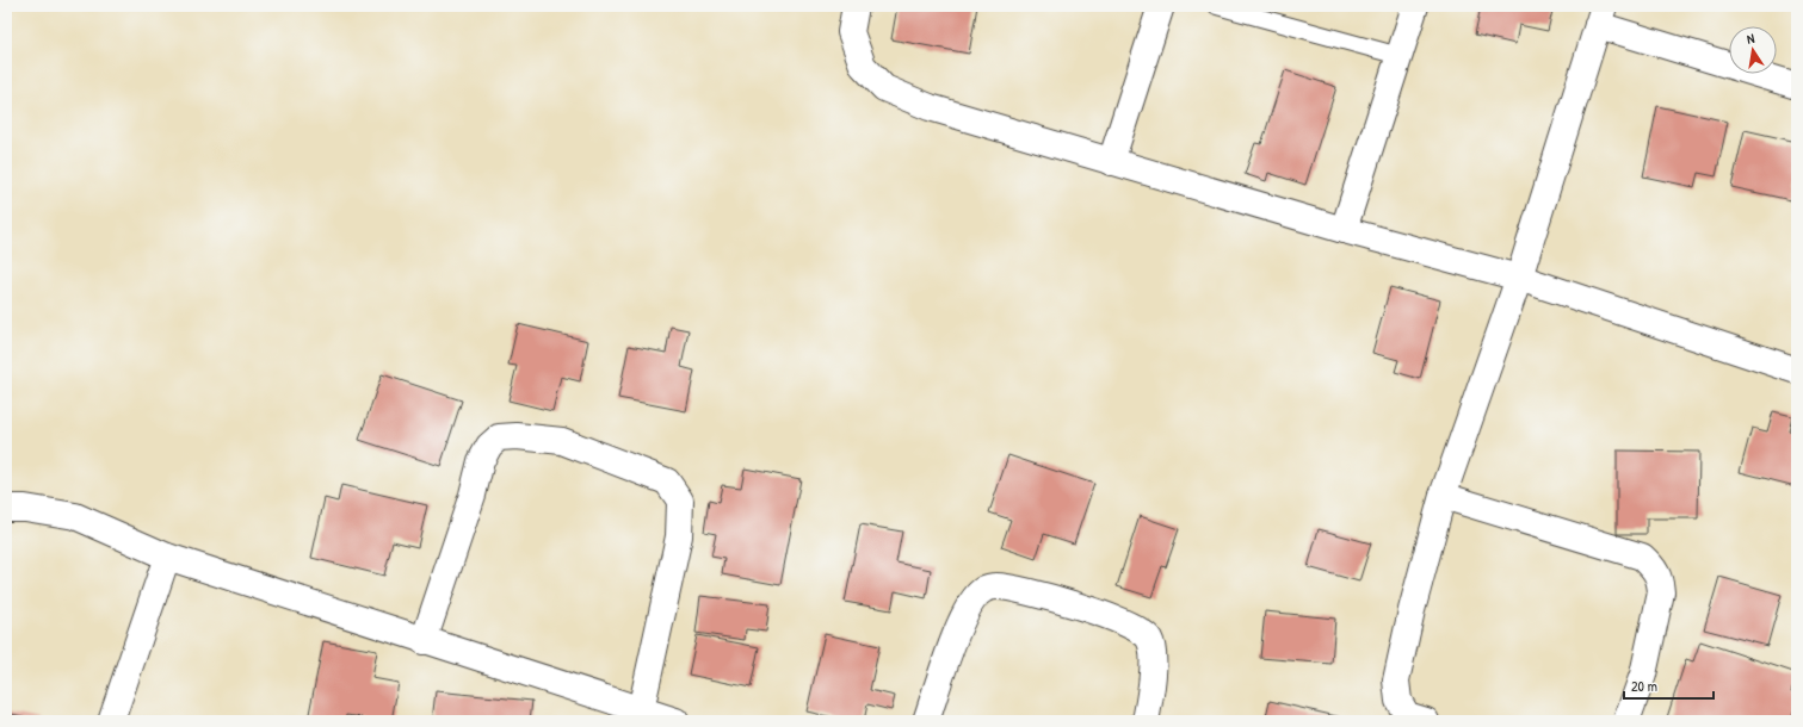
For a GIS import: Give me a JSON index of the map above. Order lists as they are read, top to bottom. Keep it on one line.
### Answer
{"scale_bar":"20 m","north":"top"}
